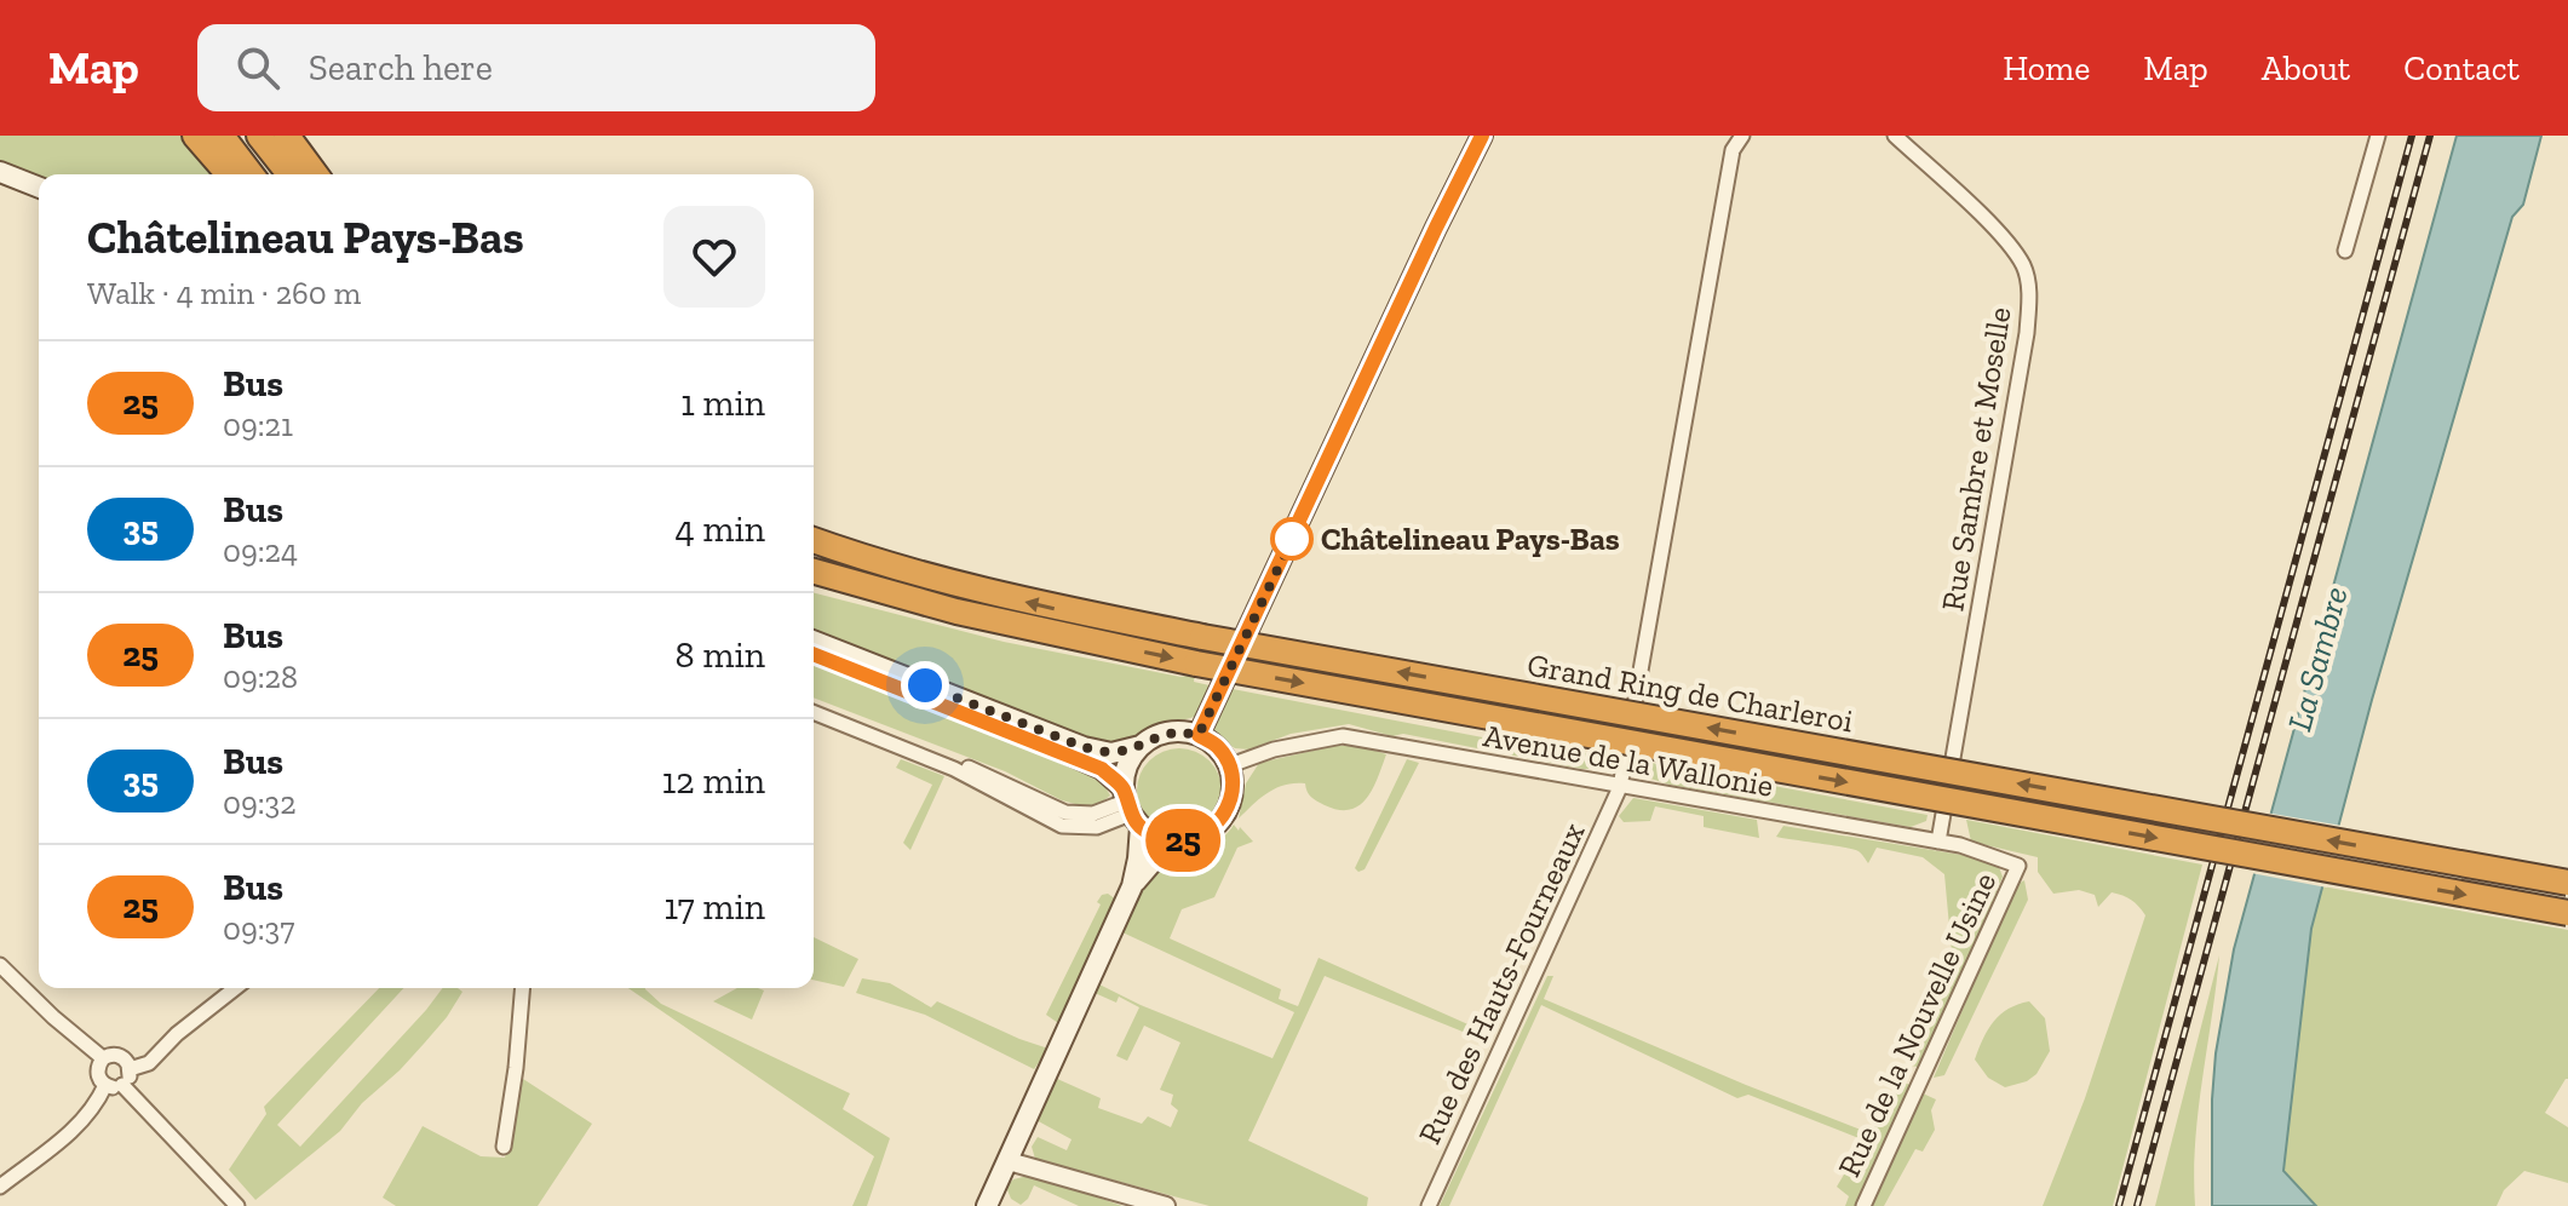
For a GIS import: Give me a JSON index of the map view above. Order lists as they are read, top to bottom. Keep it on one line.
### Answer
{"streets":{"highway":["Grand Ring de Charleroi"],"street":["Rue Sambre et Moselle","Avenue de la Wallonie","Rue des Hauts-Fourneaux","Rue de la Nouvelle Usine"]},"crossings":[["Rue Sambre et Moselle","Avenue de la Wallonie"],["Avenue de la Wallonie","Rue des Hauts-Fourneaux"],["Avenue de la Wallonie","Rue de la Nouvelle Usine"]],"water":["La Sambre"],"places":["Châtelineau Pays-Bas"],"lines":["bus line 25"],"page":{"header":"Map","search":"Search here","nav":["Home","Map","About","Contact"],"on_map":"25","heading":["Châtelineau Pays-Bas","Walk · 4 min · 260 m"],"list":[{"mark":"25","name":"Bus","note":"09:21","value":"1 min"},{"mark":"35","name":"Bus","note":"09:24","value":"4 min"},{"mark":"25","name":"Bus","note":"09:28","value":"8 min"},{"mark":"35","name":"Bus","note":"09:32","value":"12 min"},{"mark":"25","name":"Bus","note":"09:37","value":"17 min"}]}}
